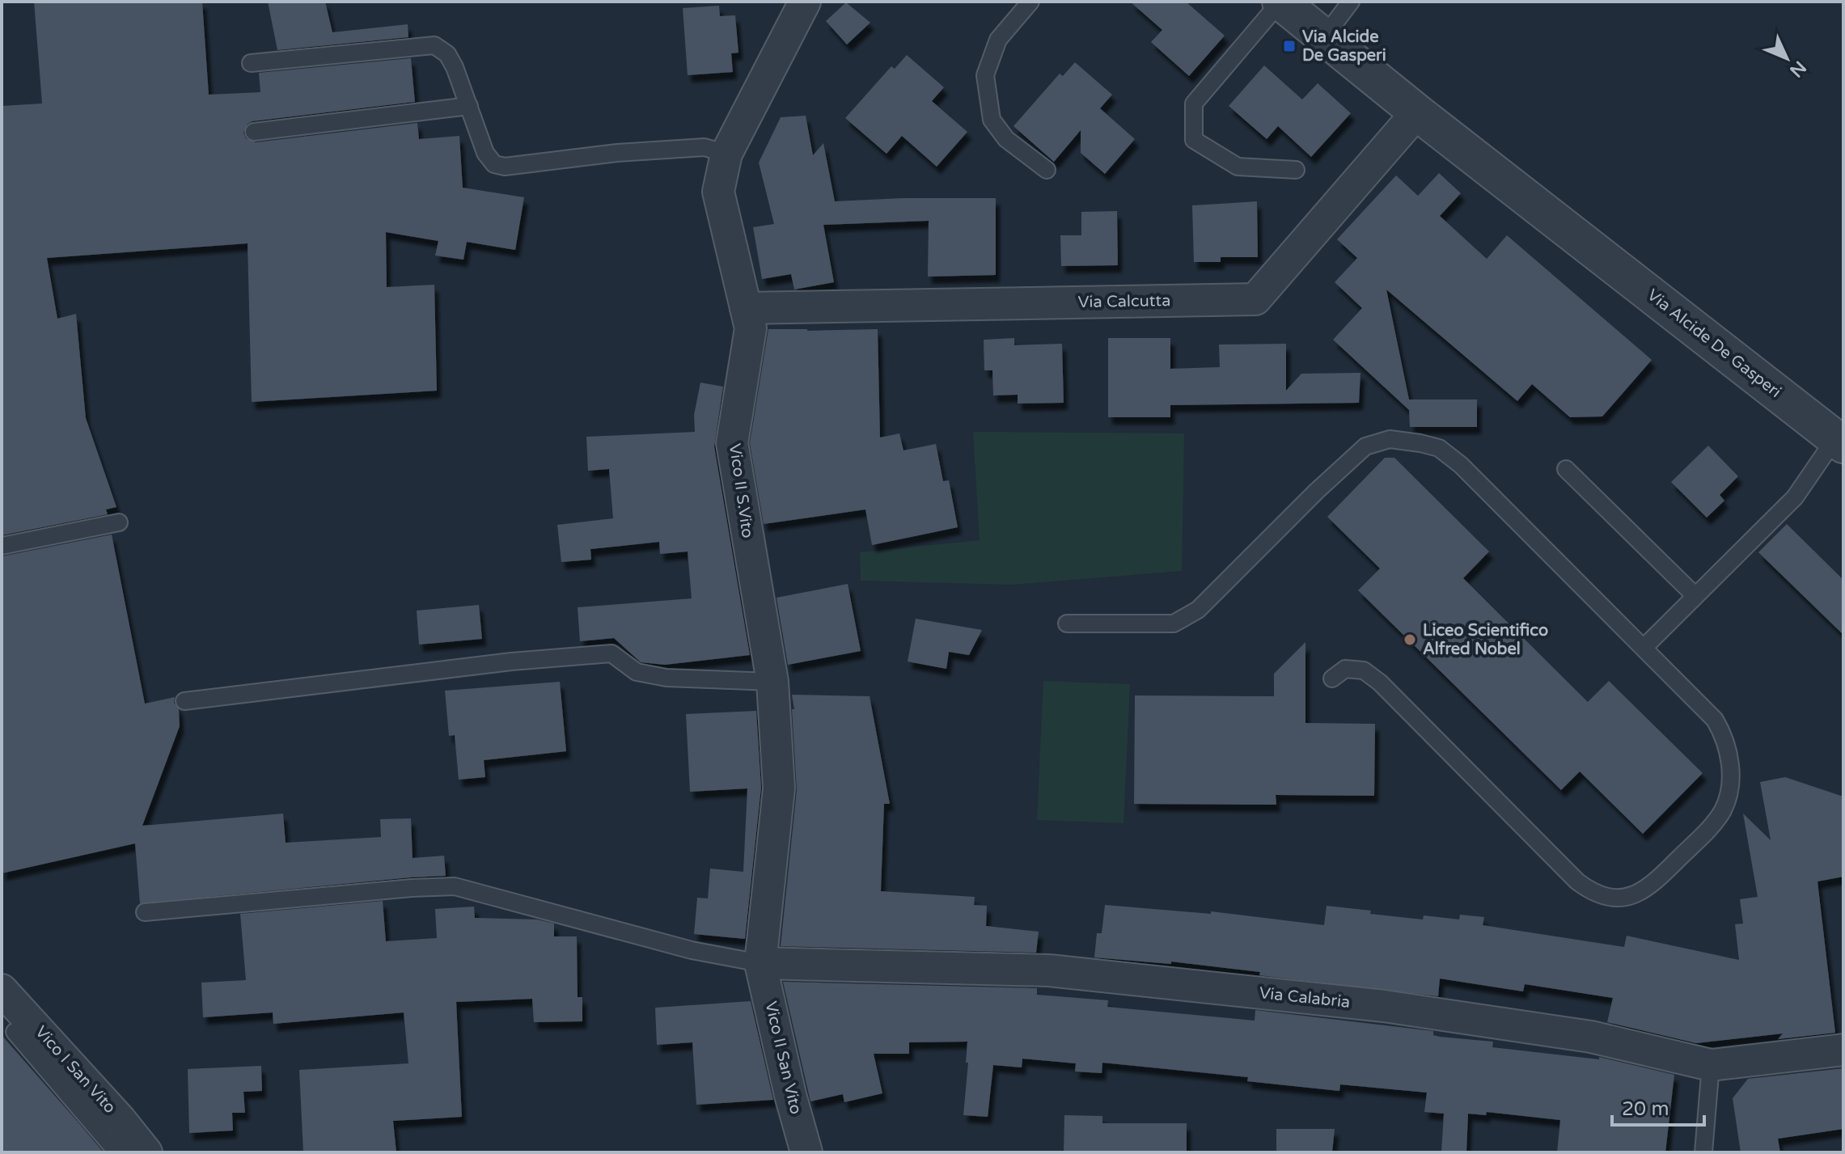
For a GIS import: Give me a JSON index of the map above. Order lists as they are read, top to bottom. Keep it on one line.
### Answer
{"streets":{"street":["Via Calcutta","Via Alcide De Gasperi","Vico II S.Vito","Via Calabria","Vico II San Vito","Vico I San Vito"]},"crossings":[["Via Calcutta","Via Alcide De Gasperi"],["Via Calcutta","Vico II S.Vito"],["Vico II S.Vito","Via Calabria"],["Vico II S.Vito","Vico II San Vito"],["Via Calabria","Vico II San Vito"]],"places":{"transit":["Via Alcide De Gasperi"],"other":["Liceo Scientifico Alfred Nobel"]},"scale_bar":"20 m","north":"bottom right"}
